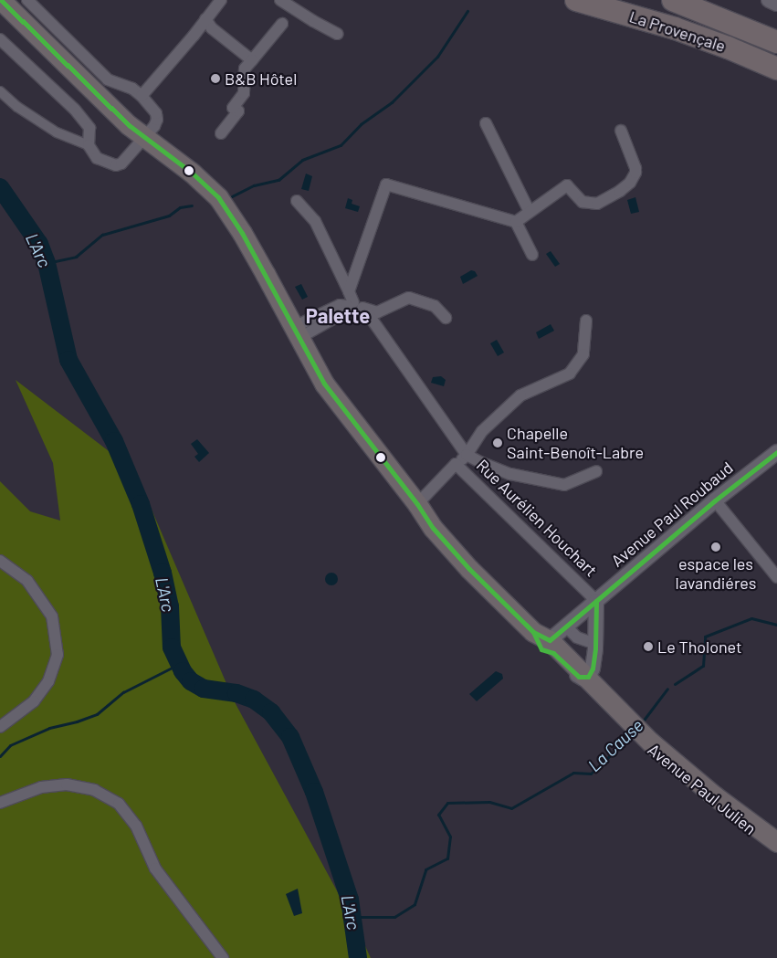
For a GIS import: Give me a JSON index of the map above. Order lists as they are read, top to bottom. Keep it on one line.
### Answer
{"streets":{"highway":["La Provençale"],"main road":["Avenue Paul Julien"],"street":["Avenue Paul Roubaud","Rue Aurélien Houchart"]},"crossings":[["Avenue Paul Roubaud","Rue Aurélien Houchart"],["Avenue Paul Roubaud","Avenue Paul Julien"],["Rue Aurélien Houchart","Avenue Paul Julien"]],"districts":["Palette"],"water":["L'Arc","La Cause"],"places":["B&B Hôtel","Chapelle Saint-Benoît-Labre","espace les lavandiéres","Le Tholonet"]}
